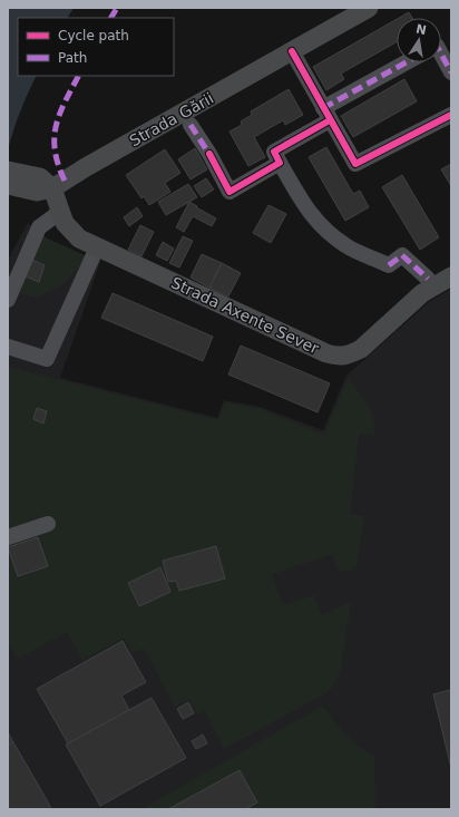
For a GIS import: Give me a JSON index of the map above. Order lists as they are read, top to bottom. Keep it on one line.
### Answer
{"streets":{"main road":["Strada Gării","Strada Axente Sever"]},"crossings":[["Strada Gării","Strada Axente Sever"]],"legend":["Cycle path","Path"],"north":"top"}
